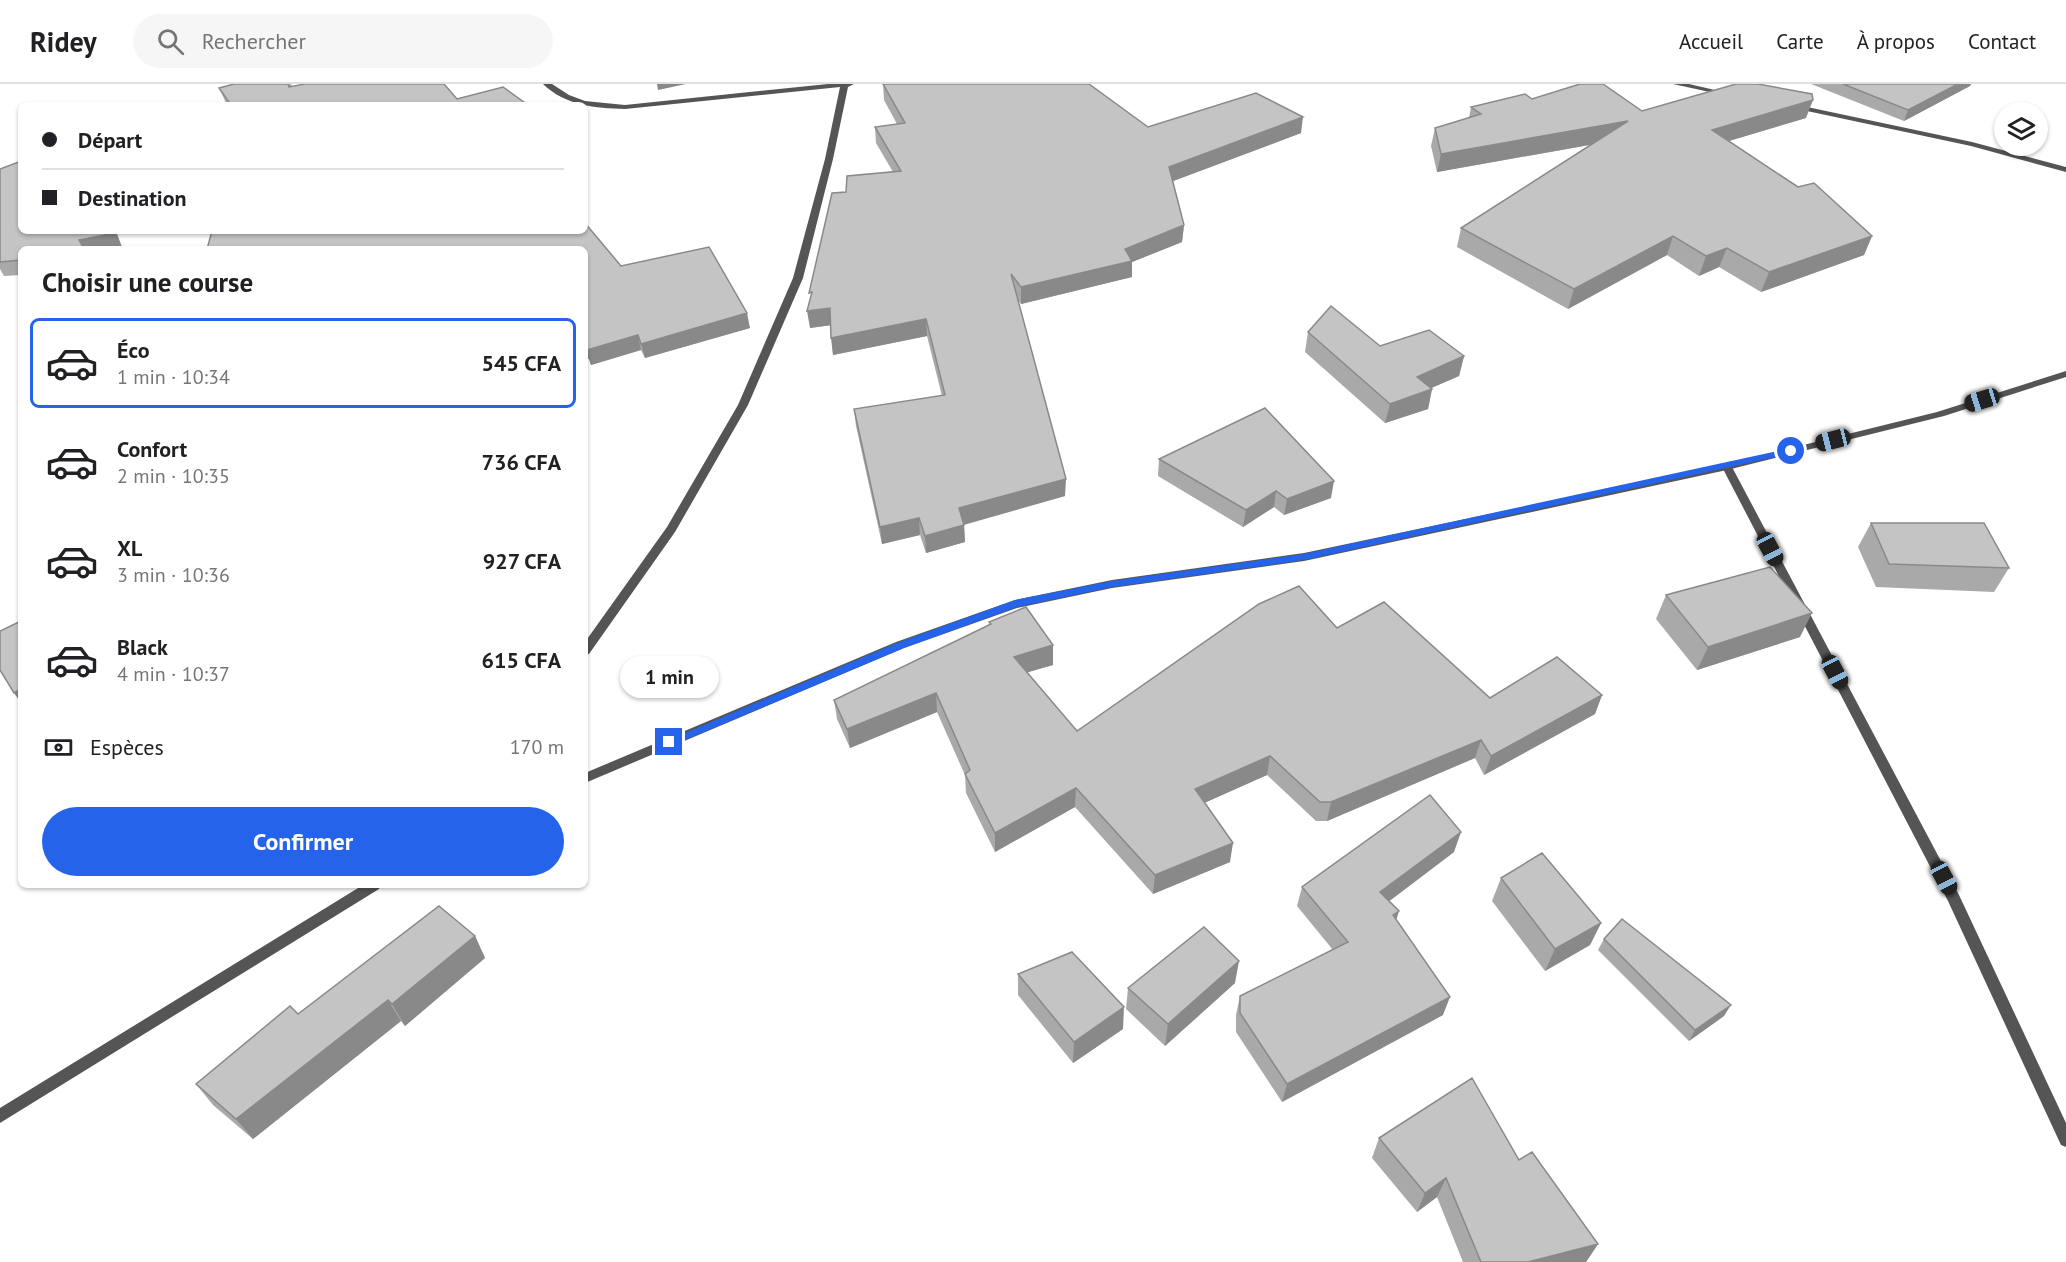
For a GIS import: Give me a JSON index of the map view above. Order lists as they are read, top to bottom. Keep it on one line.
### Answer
{"page":{"header":"Ridey","search":"Rechercher","nav":["Accueil","Carte","À propos","Contact"],"banner":["Départ","Destination"],"heading":"Choisir une course","list":[{"name":"Éco","note":"1 min · 10:34","value":"545 CFA"},{"name":"Confort","note":"2 min · 10:35","value":"736 CFA"},{"name":"XL","note":"3 min · 10:36","value":"927 CFA"},{"name":"Black","note":"4 min · 10:37","value":"615 CFA"}],"bubble":"1 min","pay":["Espèces","170 m"],"buttons":"Confirmer"}}
